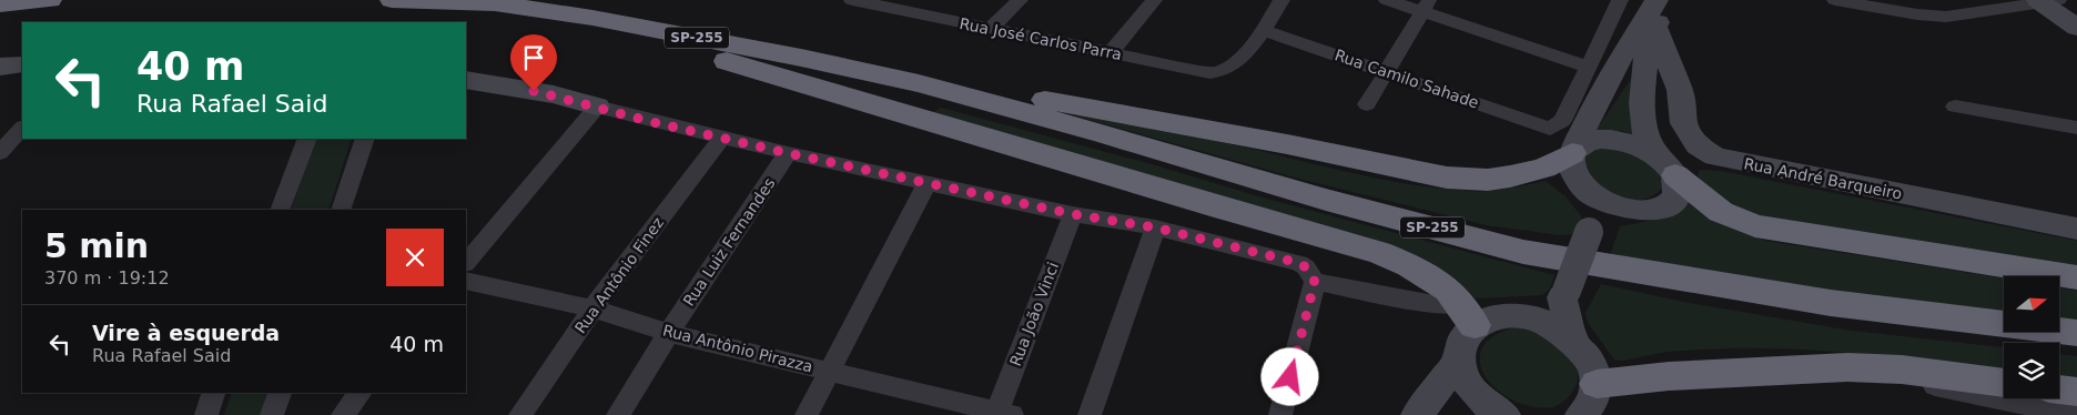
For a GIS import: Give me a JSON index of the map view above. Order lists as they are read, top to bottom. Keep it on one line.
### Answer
{"streets":{"highway":["SP-255"],"main road":["Rua André Barqueiro"],"street":["Rua José Carlos Parra","Rua Camilo Sahade","Rua Luiz Fernandes","Rua Antônio Finez","Rua João Vinci","Rua Antônio Pirazza"]},"crossings":[["Rua José Carlos Parra","Rua Camilo Sahade"],["Rua Luiz Fernandes","Rua Antônio Pirazza"],["Rua Antônio Finez","Rua Antônio Pirazza"],["Rua João Vinci","Rua Antônio Pirazza"]],"north":"right","page":{"turn":["40 m","Rua Rafael Said"],"heading":["5 min","370 m · 19:12"],"list":[{"name":"Vire à esquerda","note":"Rua Rafael Said","value":"40 m"}]}}
